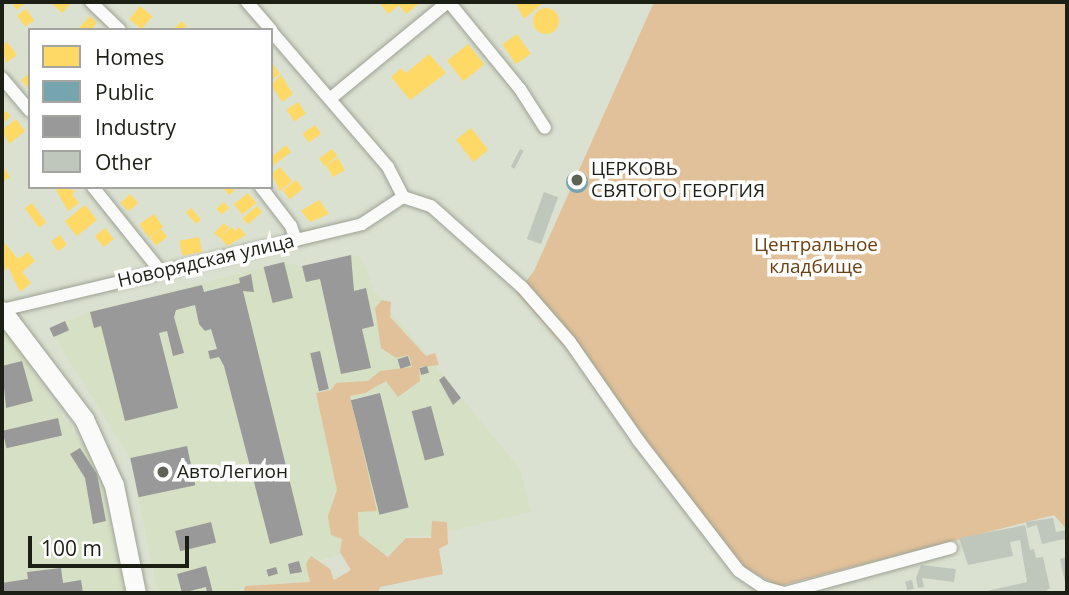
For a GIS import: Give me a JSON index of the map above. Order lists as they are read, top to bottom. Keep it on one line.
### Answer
{"streets":{"street":["Новорядская улица"]},"parks":["Центральное кладбище"],"places":["ЦЕРКОВЬ СВЯТОГО ГЕОРГИЯ","АвтоЛегион"],"legend":["Homes","Public","Industry","Other"],"scale_bar":"100 m"}
